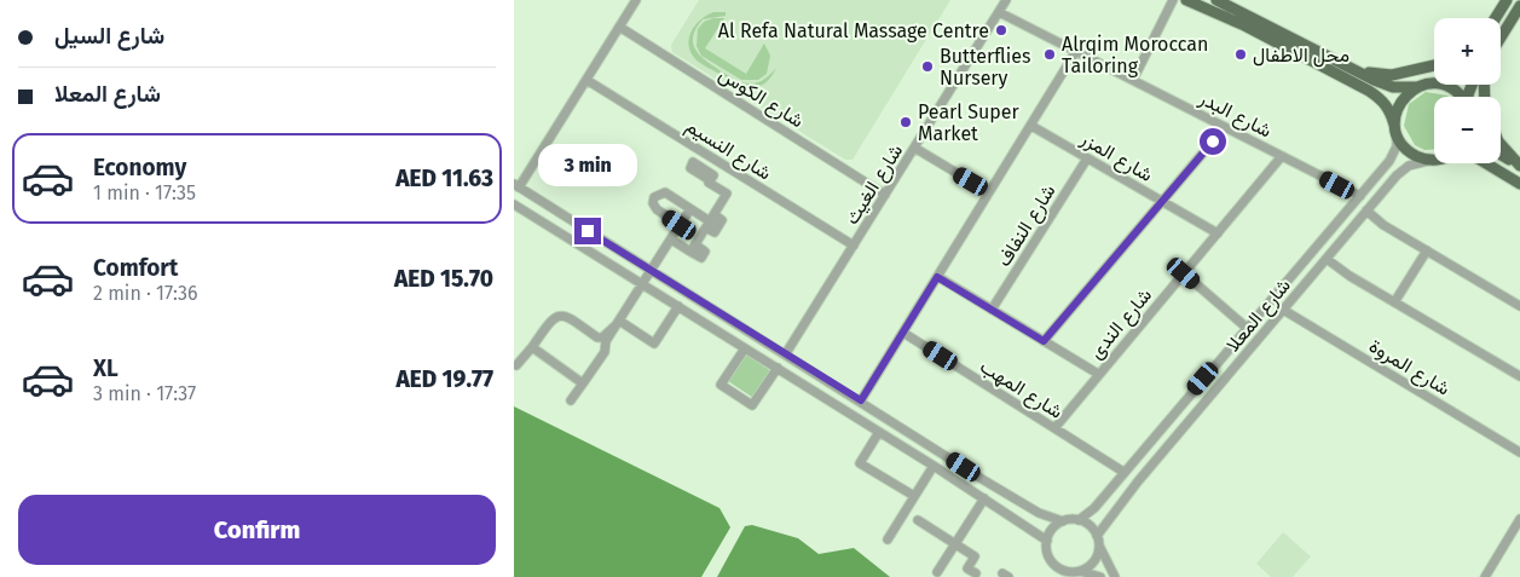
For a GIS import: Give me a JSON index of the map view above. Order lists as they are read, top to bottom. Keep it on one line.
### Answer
{"streets":{"street":["شارع الكوس","شارع البدر","شارع النسيم","شارع المزر","شارع الغيث","شارع النفاف","شارع المعلا","شارع الندى","شارع المروة","شارع المهب"]},"crossings":[["شارع الكوس","شارع الغيث"],["شارع البدر","شارع الغيث"],["شارع البدر","شارع المعلا"],["شارع البدر","شارع الندى"],["شارع النسيم","شارع الغيث"],["شارع المزر","شارع النفاف"],["شارع المزر","شارع الندى"],["شارع المعلا","شارع المروة"],["شارع المعلا","شارع المهب"],["شارع الندى","شارع المهب"]],"places":["Al Refa Natural Massage Centre","Alrqim Moroccan Tailoring","محل الاطفال","Butterflies Nursery","Pearl Super Market"],"page":{"banner":["شارع السيل","شارع المعلا"],"map_buttons":["+","−"],"list":[{"name":"Economy","note":"1 min · 17:35","value":"AED 11.63"},{"name":"Comfort","note":"2 min · 17:36","value":"AED 15.70"},{"name":"XL","note":"3 min · 17:37","value":"AED 19.77"}],"bubble":"3 min","buttons":"Confirm"}}
